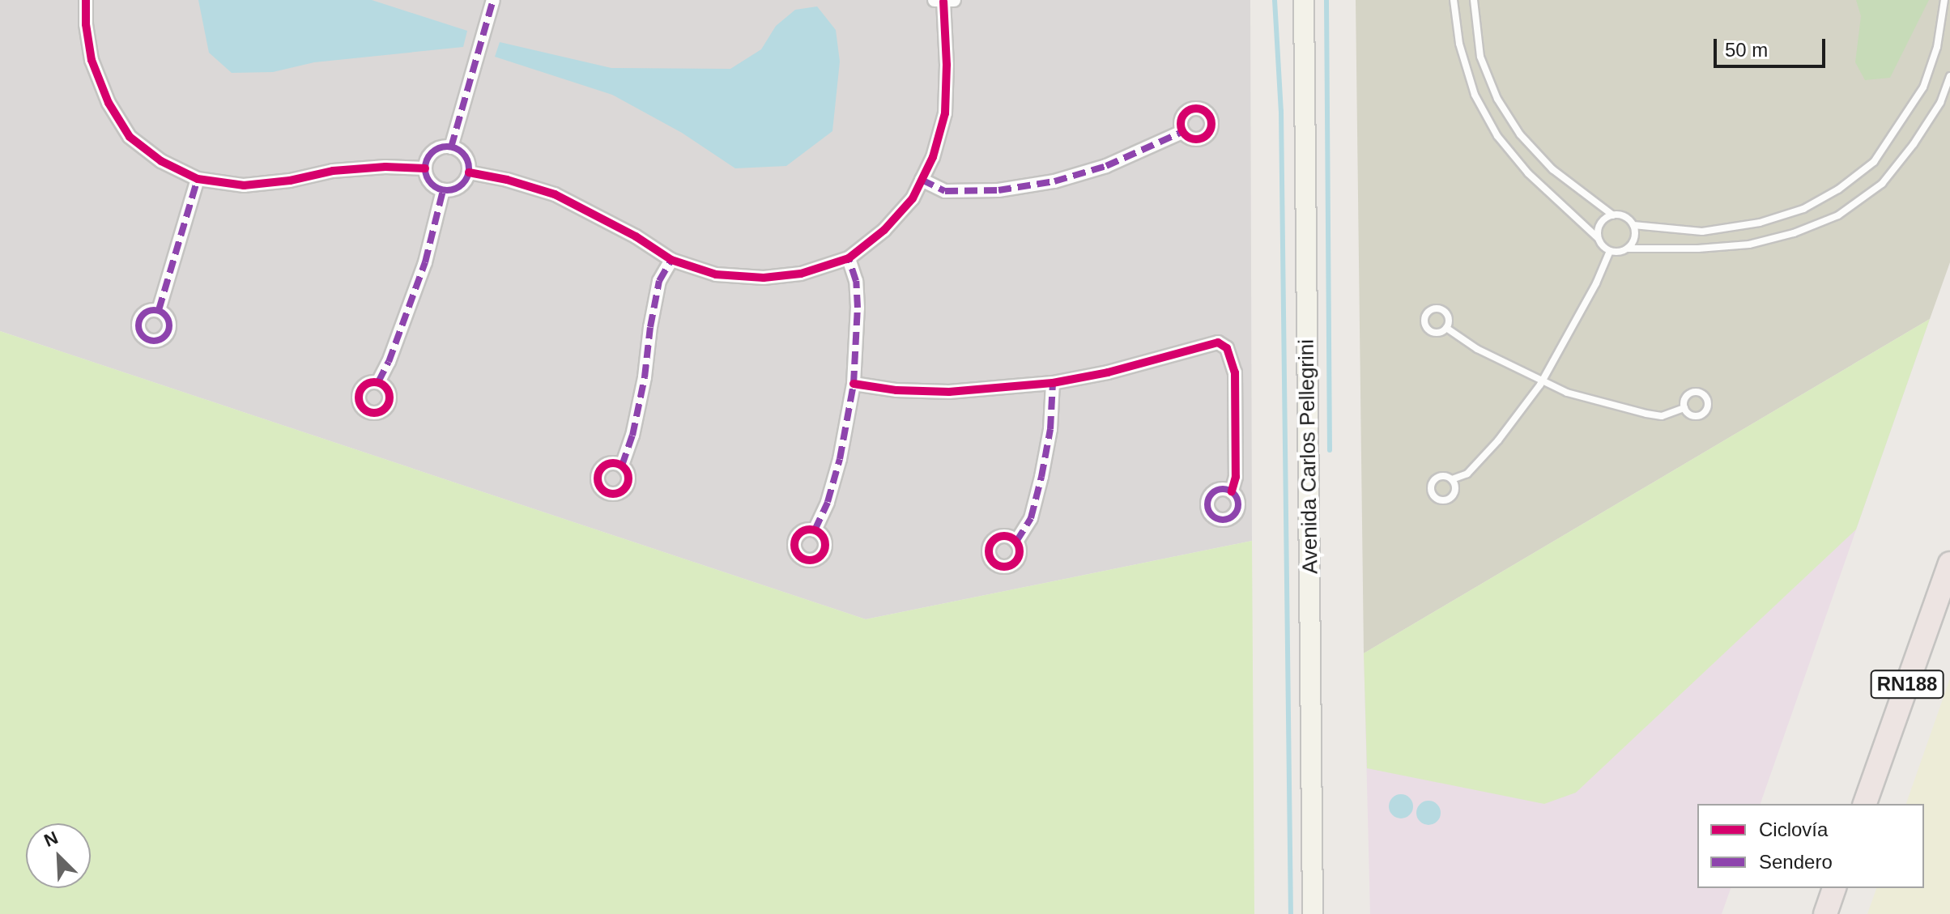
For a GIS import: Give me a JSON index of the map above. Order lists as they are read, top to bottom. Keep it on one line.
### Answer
{"streets":{"highway":["RN188"],"main road":["Avenida Carlos Pellegrini"]},"legend":["Ciclovía","Sendero"],"scale_bar":"50 m","north":"top left"}
